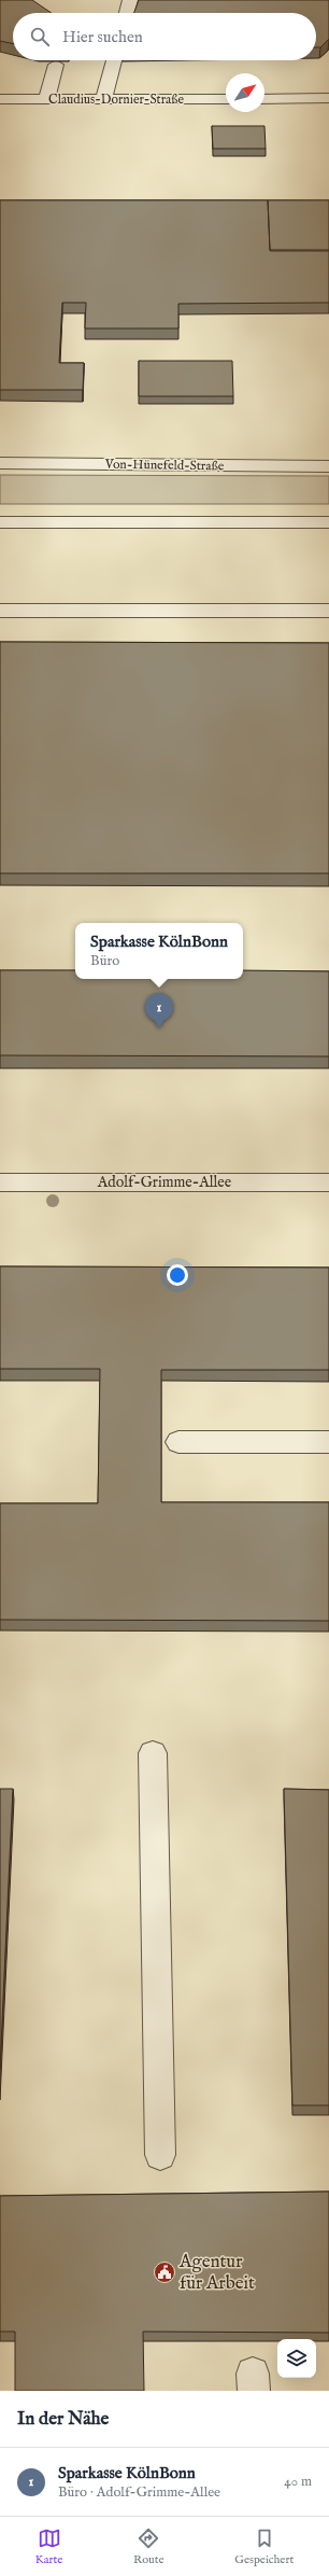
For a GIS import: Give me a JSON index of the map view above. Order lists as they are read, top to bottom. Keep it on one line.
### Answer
{"streets":{"street":["Claudius-Dornier-Straße","Von-Hünefeld-Straße","Adolf-Grimme-Allee"]},"places":{"public building":["Agentur für Arbeit"]},"north":"top right","page":{"search":"Hier suchen","popup":["Sparkasse KölnBonn","Büro"],"pins":"1","heading":"In der Nähe","list":[{"mark":"1","name":"Sparkasse KölnBonn","note":"Büro · Adolf-Grimme-Allee","value":"40 m"}],"nav":["Karte","Route","Gespeichert"]}}
